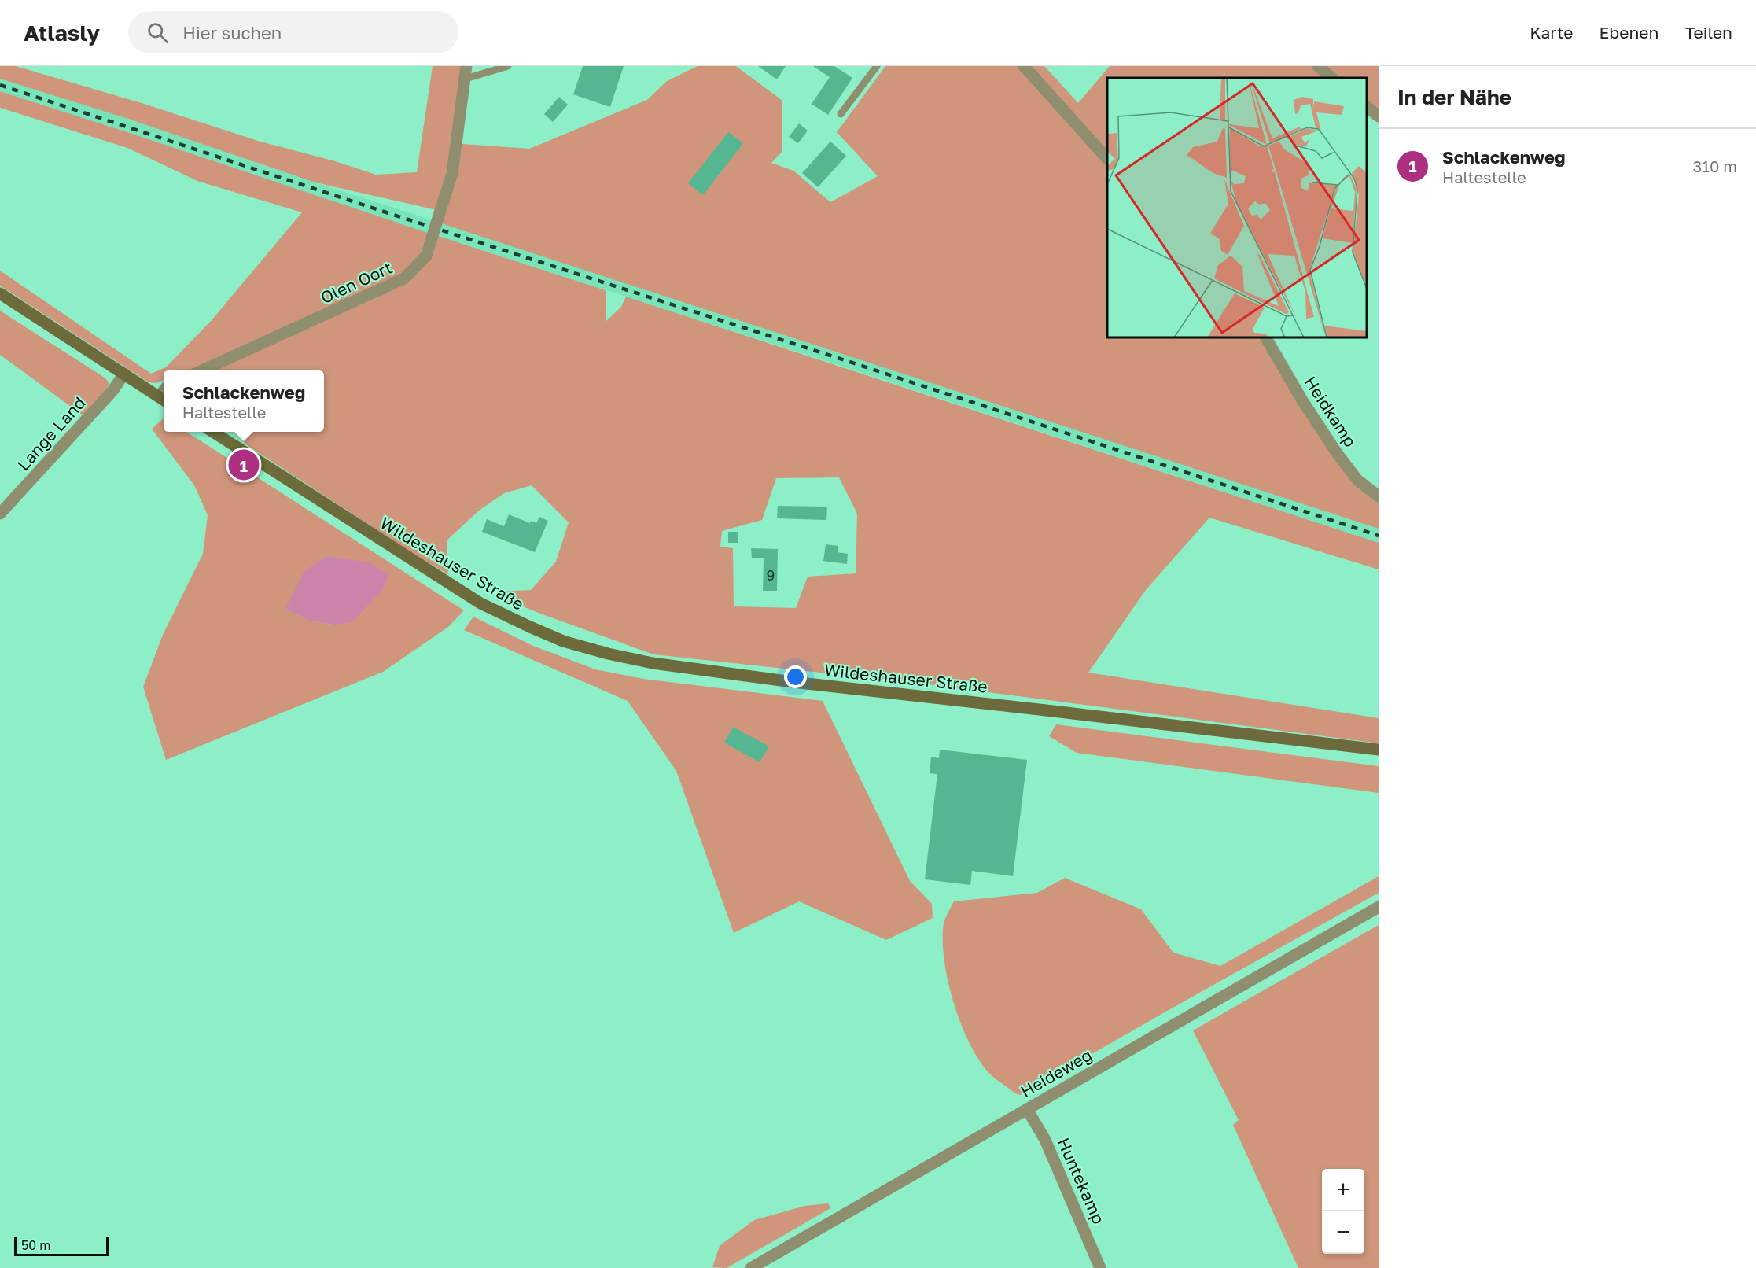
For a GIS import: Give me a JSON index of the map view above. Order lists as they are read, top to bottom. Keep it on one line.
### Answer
{"streets":{"main road":["Wildeshauser Straße"],"street":["Olen Oort","Heidkamp","Lange Land","Heideweg","Huntekamp"]},"crossings":[["Heideweg","Huntekamp"]],"house_numbers":["9"],"scale_bar":"50 m","page":{"header":"Atlasly","search":"Hier suchen","nav":["Karte","Ebenen","Teilen"],"heading":"In der Nähe","list":[{"mark":"1","name":"Schlackenweg","note":"Haltestelle","value":"310 m"}],"popup":["Schlackenweg","Haltestelle"],"pins":"1","map_buttons":["+","−"],"scale":"50 m"}}
